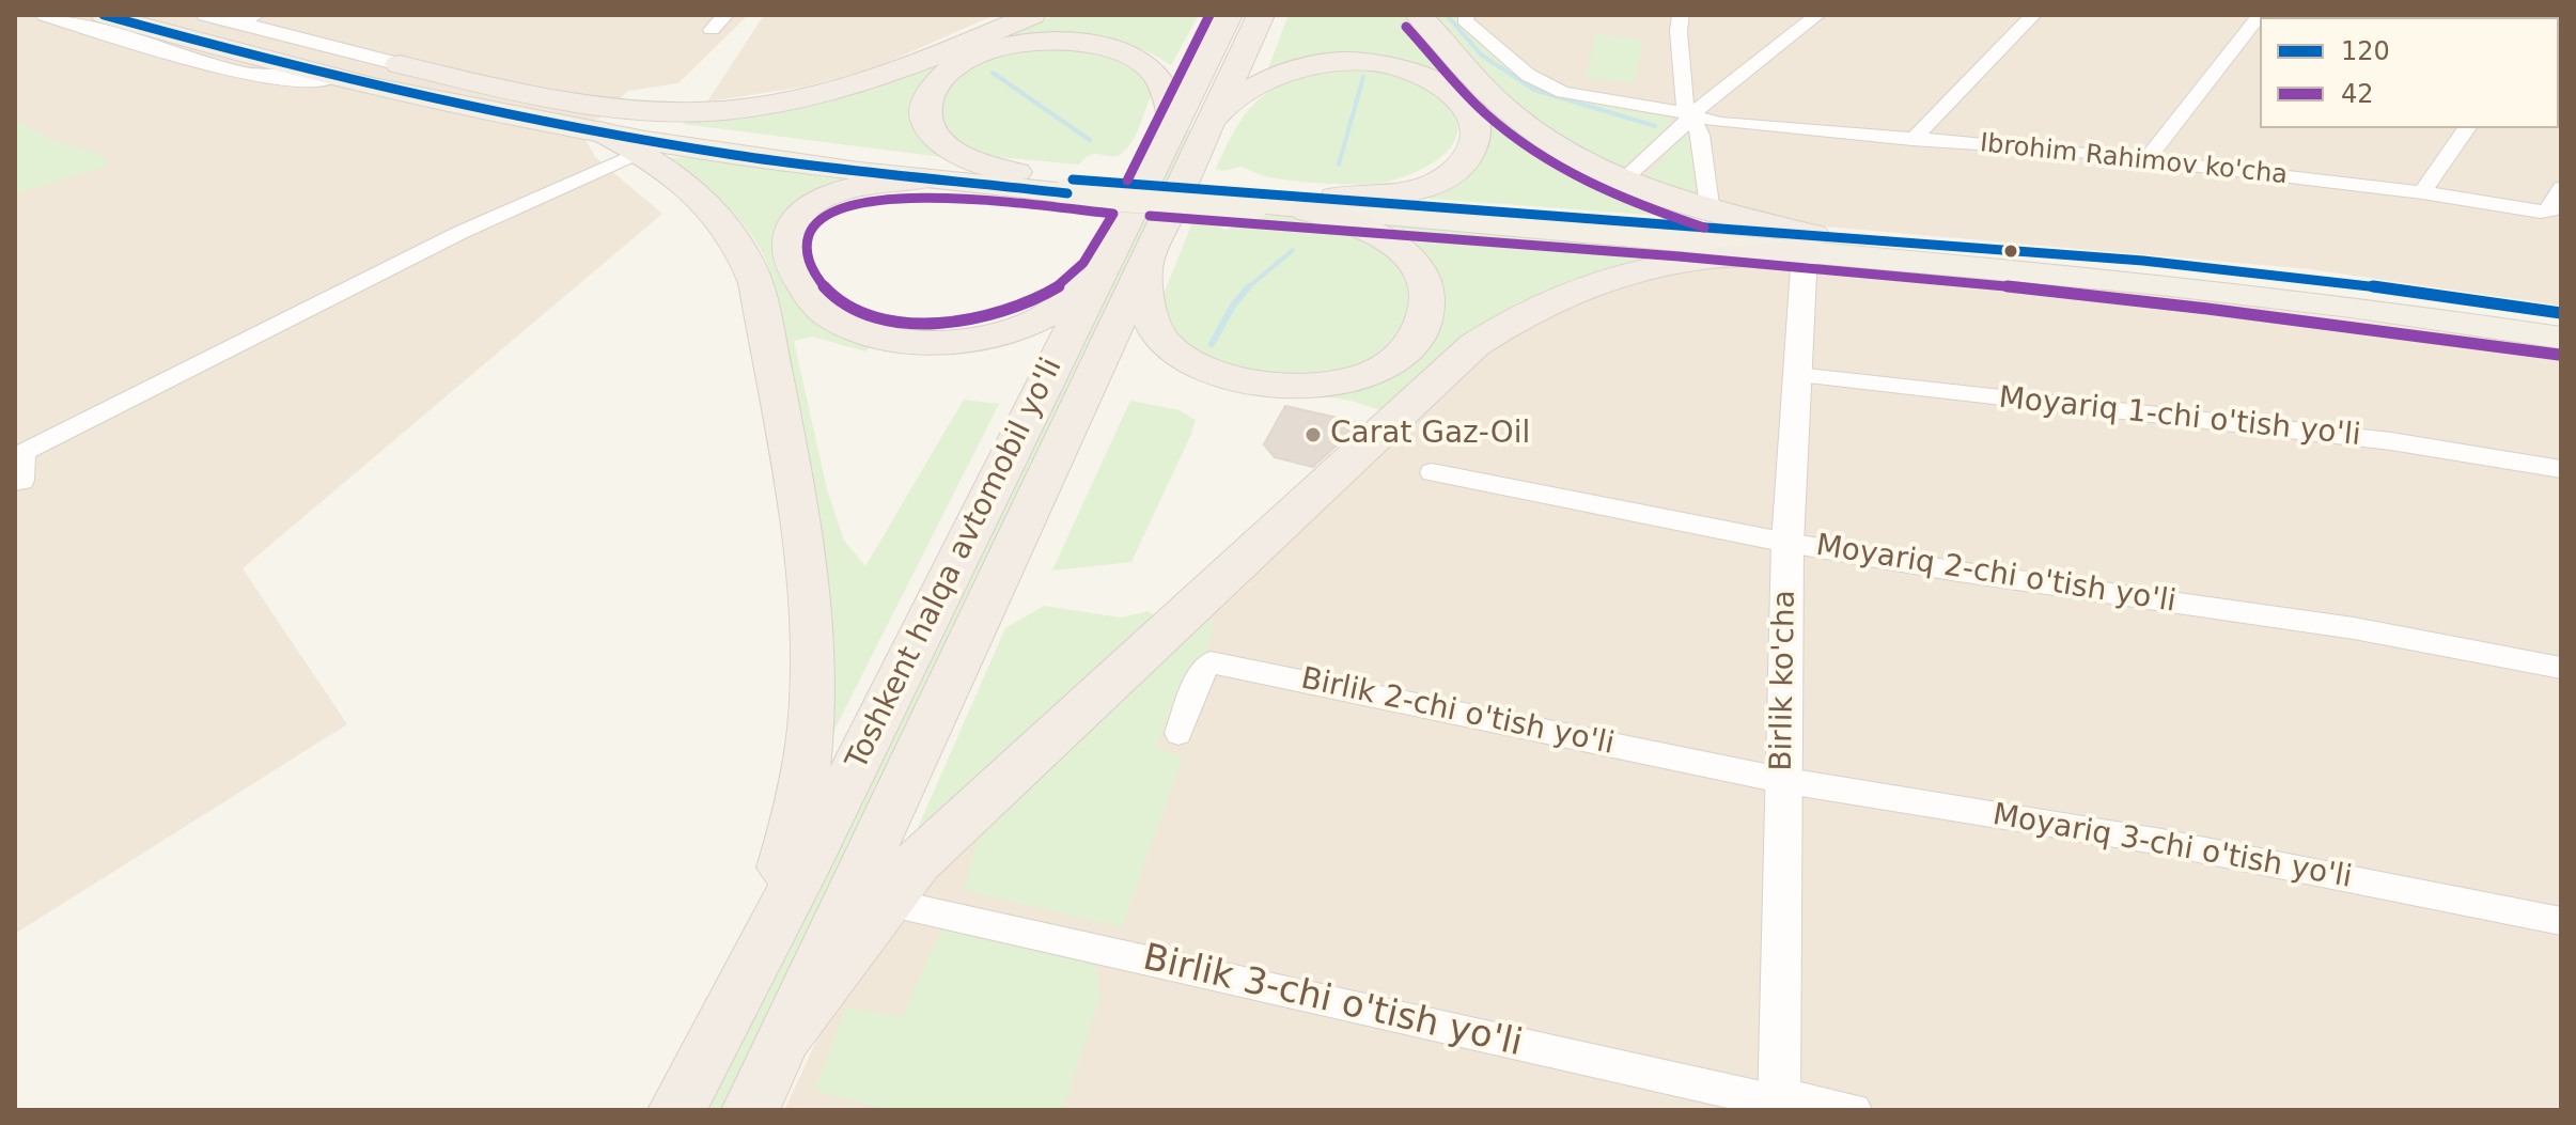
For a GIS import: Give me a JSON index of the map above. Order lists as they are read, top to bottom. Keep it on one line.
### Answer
{"streets":{"highway":["Toshkent halqa avtomobil yo'li"],"street":["Ibrohim Rahimov ko'cha","Moyariq 1-chi o'tish yo'li","Moyariq 2-chi o'tish yo'li","Birlik ko'cha","Birlik 2-chi o'tish yo'li","Moyariq 3-chi o'tish yo'li","Birlik 3-chi o'tish yo'li"]},"crossings":[["Moyariq 1-chi o'tish yo'li","Birlik ko'cha"],["Moyariq 2-chi o'tish yo'li","Birlik ko'cha"],["Birlik ko'cha","Birlik 2-chi o'tish yo'li"],["Birlik ko'cha","Moyariq 3-chi o'tish yo'li"],["Birlik ko'cha","Birlik 3-chi o'tish yo'li"],["Birlik 2-chi o'tish yo'li","Moyariq 3-chi o'tish yo'li"]],"places":["Carat Gaz-Oil"],"lines":["transit line 120","transit line 42"],"legend":["120","42"]}
